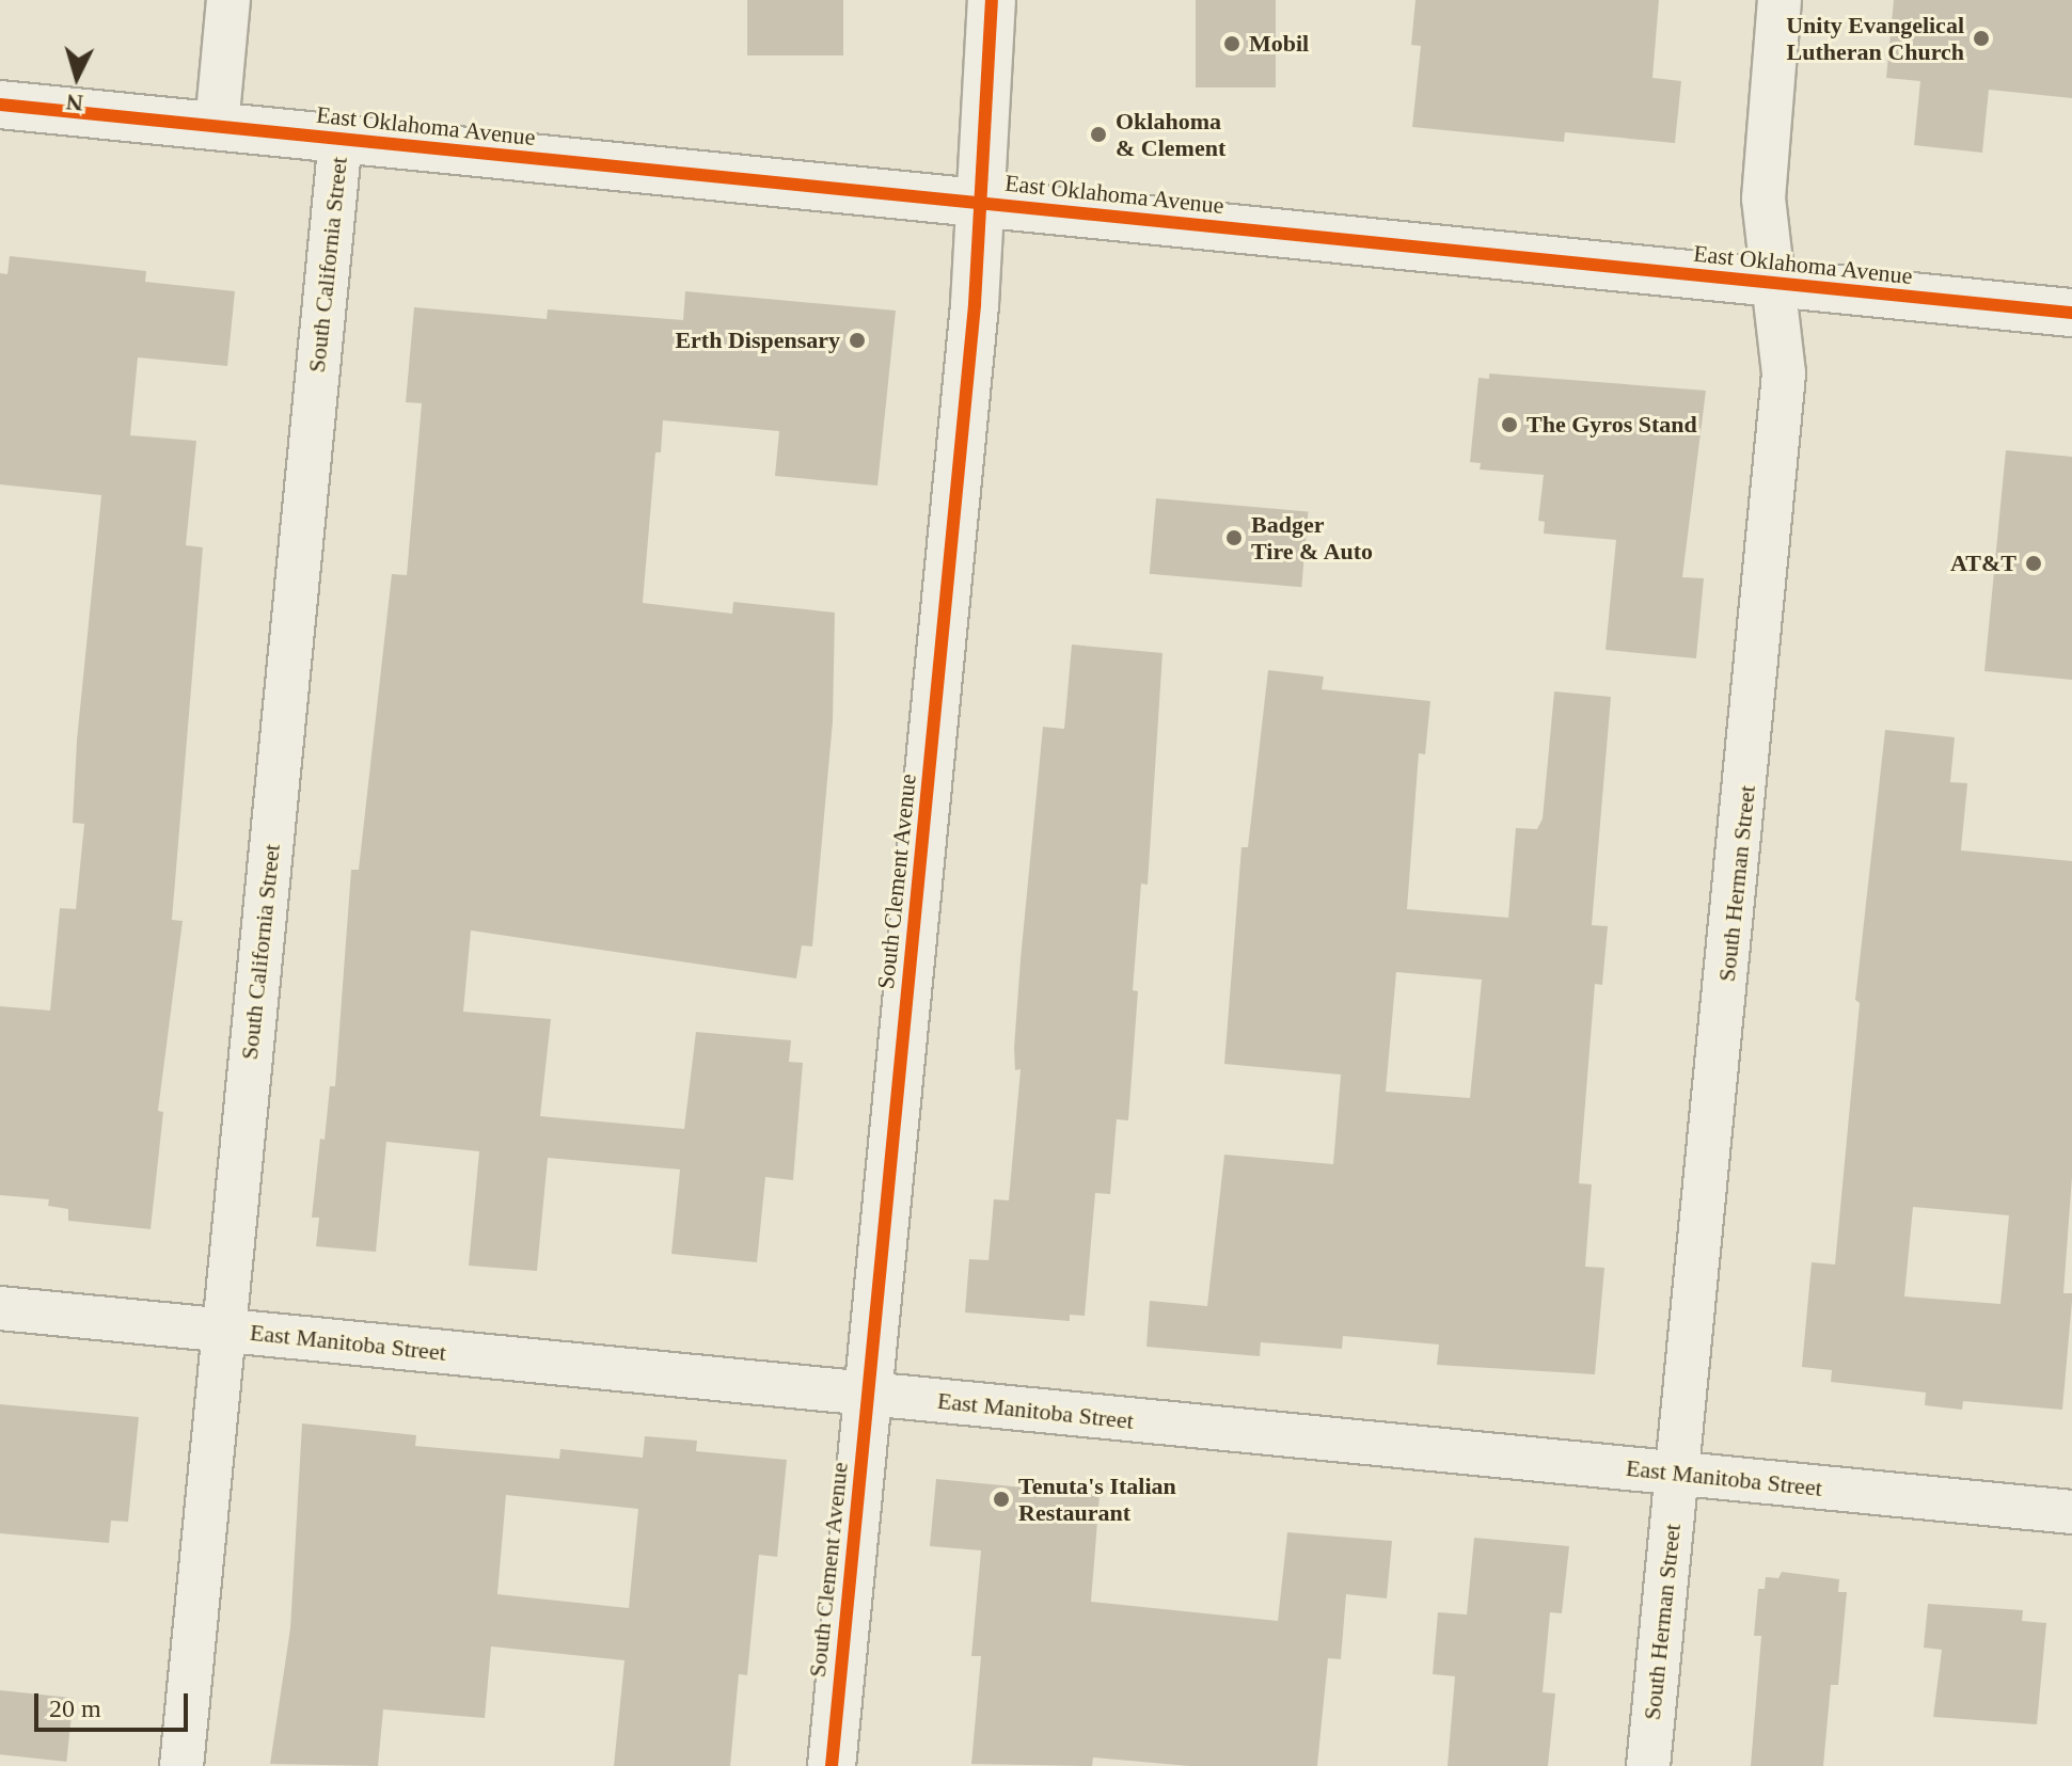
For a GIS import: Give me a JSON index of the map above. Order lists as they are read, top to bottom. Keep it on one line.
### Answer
{"streets":{"main road":["East Oklahoma Avenue","South Clement Avenue"],"street":["South California Street","South Herman Street","East Manitoba Street"]},"crossings":[["East Oklahoma Avenue","South California Street"],["East Oklahoma Avenue","South Clement Avenue"],["East Oklahoma Avenue","South Herman Street"],["South California Street","East Manitoba Street"],["South Clement Avenue","East Manitoba Street"],["South Herman Street","East Manitoba Street"]],"places":["Unity Evangelical Lutheran Church","Mobil","Oklahoma & Clement","Erth Dispensary","The Gyros Stand","Badger Tire & Auto","AT&T","Tenuta's Italian Restaurant"],"scale_bar":"20 m","north":"bottom"}
